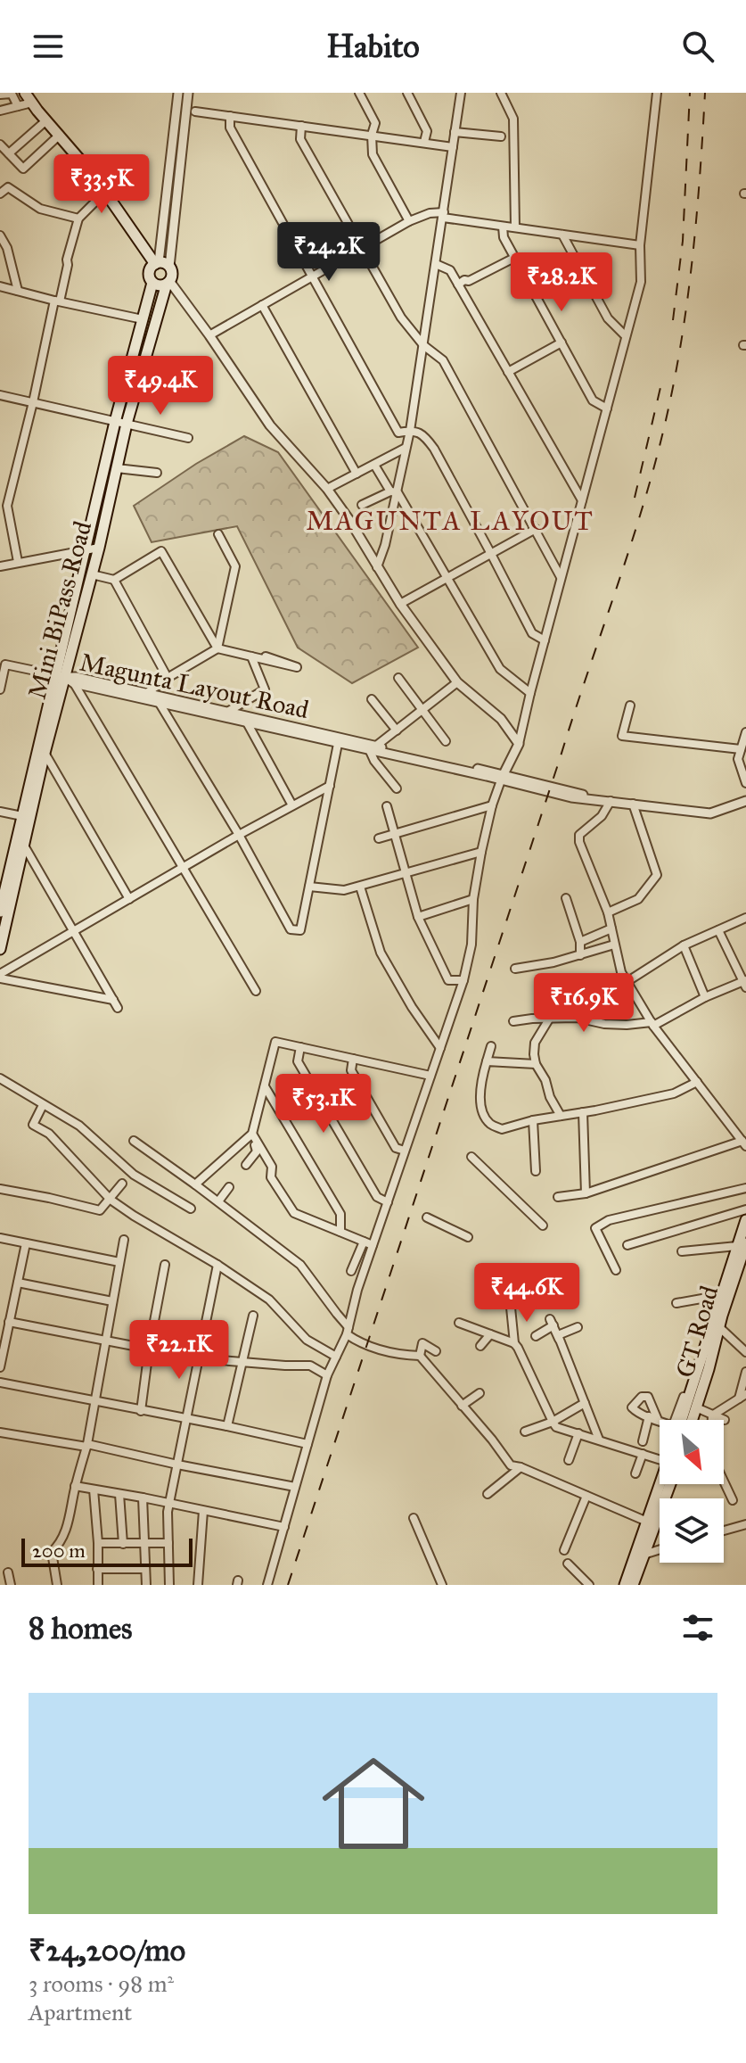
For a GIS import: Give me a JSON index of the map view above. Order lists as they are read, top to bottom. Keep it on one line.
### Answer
{"streets":{"main road":["Mini BiPass Road","GT Road"],"street":["Magunta Layout Road"]},"crossings":[["Mini BiPass Road","Magunta Layout Road"]],"districts":["MAGUNTA LAYOUT"],"scale_bar":"200 m","north":"bottom right","page":{"header":"Habito","price":["₹33.5K","₹24.2K","₹28.2K","₹49.4K","₹16.9K","₹53.1K","₹44.6K","₹22.1K"],"scale":"200 m","heading":"8 homes","list":[{"name":"₹24,200/mo","note":"3 rooms · 98 m² · Apartment"}]}}
